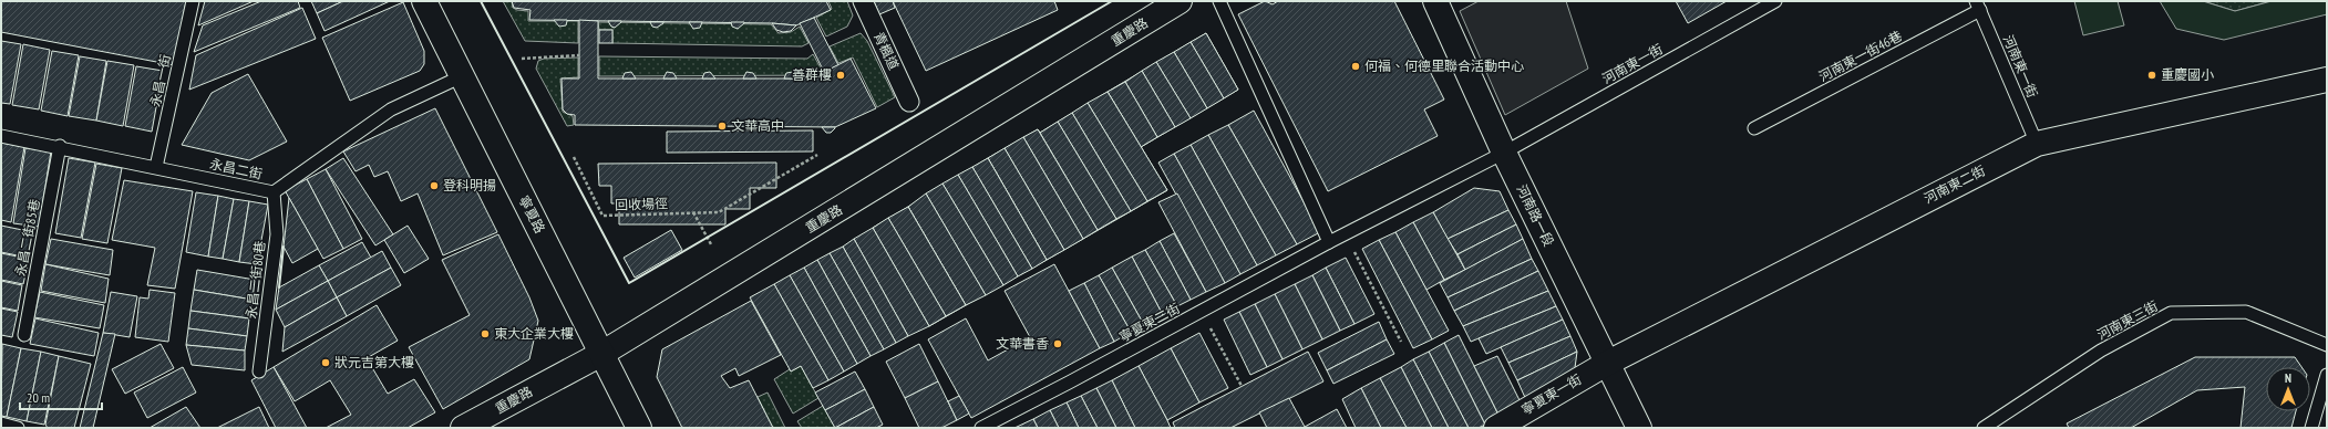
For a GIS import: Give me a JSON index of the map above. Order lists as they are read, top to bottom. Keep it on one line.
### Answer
{"streets":{"street":["重慶路","青楓道","河南東二街","寧夏路","河南路一段","寧夏東一街"],"lane":["河南東一街46巷","河南東一街","永昌一街","永昌二街","永昌二街85巷","永昌二街80巷","河南東三街","寧夏東二街"],"path":["回收場徑"]},"crossings":[["重慶路","寧夏路"],["河南東一街46巷","河南東一街"],["河南東一街","河南東二街"],["河南東一街","河南路一段"],["河南東一街","寧夏東二街"],["永昌一街","永昌二街"],["永昌二街","寧夏路"],["永昌二街","永昌二街85巷"],["永昌二街","永昌二街80巷"],["河南東二街","河南路一段"],["河南東二街","寧夏東一街"],["河南路一段","寧夏東二街"],["河南路一段","寧夏東一街"]],"places":["何福、何德里聯合活動中心","善群樓","重慶國小","文華高中","登科明揚","東大企業大樓","文華書香","狀元吉第大樓"],"scale_bar":"20 m","north":"top"}
